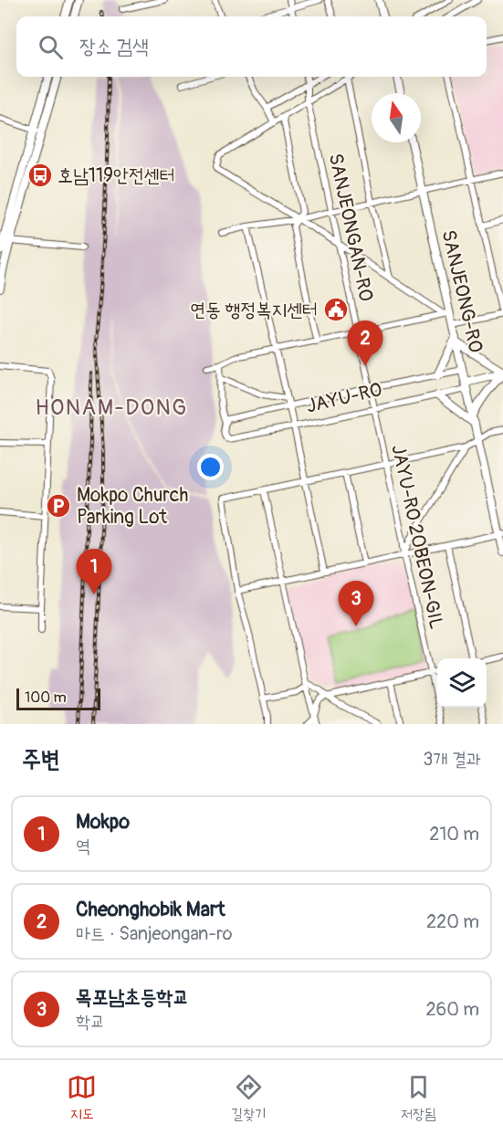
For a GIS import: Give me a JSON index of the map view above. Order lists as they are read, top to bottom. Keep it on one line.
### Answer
{"streets":{"street":["SANJEONGAN-RO","SANJEONG-RO","JAYU-RO","JAYU-RO 20BEON-GIL"]},"crossings":[["SANJEONGAN-RO","JAYU-RO"],["SANJEONGAN-RO","JAYU-RO 20BEON-GIL"],["SANJEONG-RO","JAYU-RO"],["JAYU-RO","JAYU-RO 20BEON-GIL"]],"districts":["HONAM-DONG"],"places":{"bus stop":["호남119안전센터"],"public building":["연동 행정복지센터"],"parking":["Mokpo Church Parking Lot"]},"scale_bar":"100 m","north":"top","page":{"search":"장소 검색","pins":["2","1","3"],"scale":"100 m","heading":["주변","3개 결과"],"list":[{"mark":"1","name":"Mokpo","note":"역","value":"210 m"},{"mark":"2","name":"Cheonghobik Mart","note":"마트 · Sanjeongan-ro","value":"220 m"},{"mark":"3","name":"목포남초등학교","note":"학교","value":"260 m"}],"nav":["지도","길찾기","저장됨"]}}
